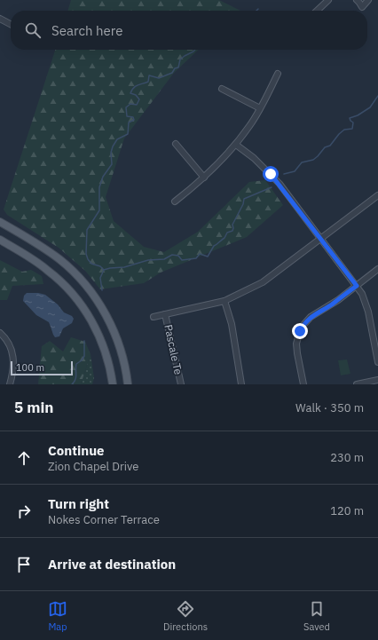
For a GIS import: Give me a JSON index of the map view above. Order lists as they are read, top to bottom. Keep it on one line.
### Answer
{"streets":{"street":["Pascale Te"]},"scale_bar":"100 m","page":{"search":"Search here","scale":"100 m","heading":["5 min","Walk · 350 m"],"list":[["Continue","Zion Chapel Drive","230 m"],["Turn right","Nokes Corner Terrace","120 m"],"Arrive at destination"],"nav":["Map","Directions","Saved"]}}
